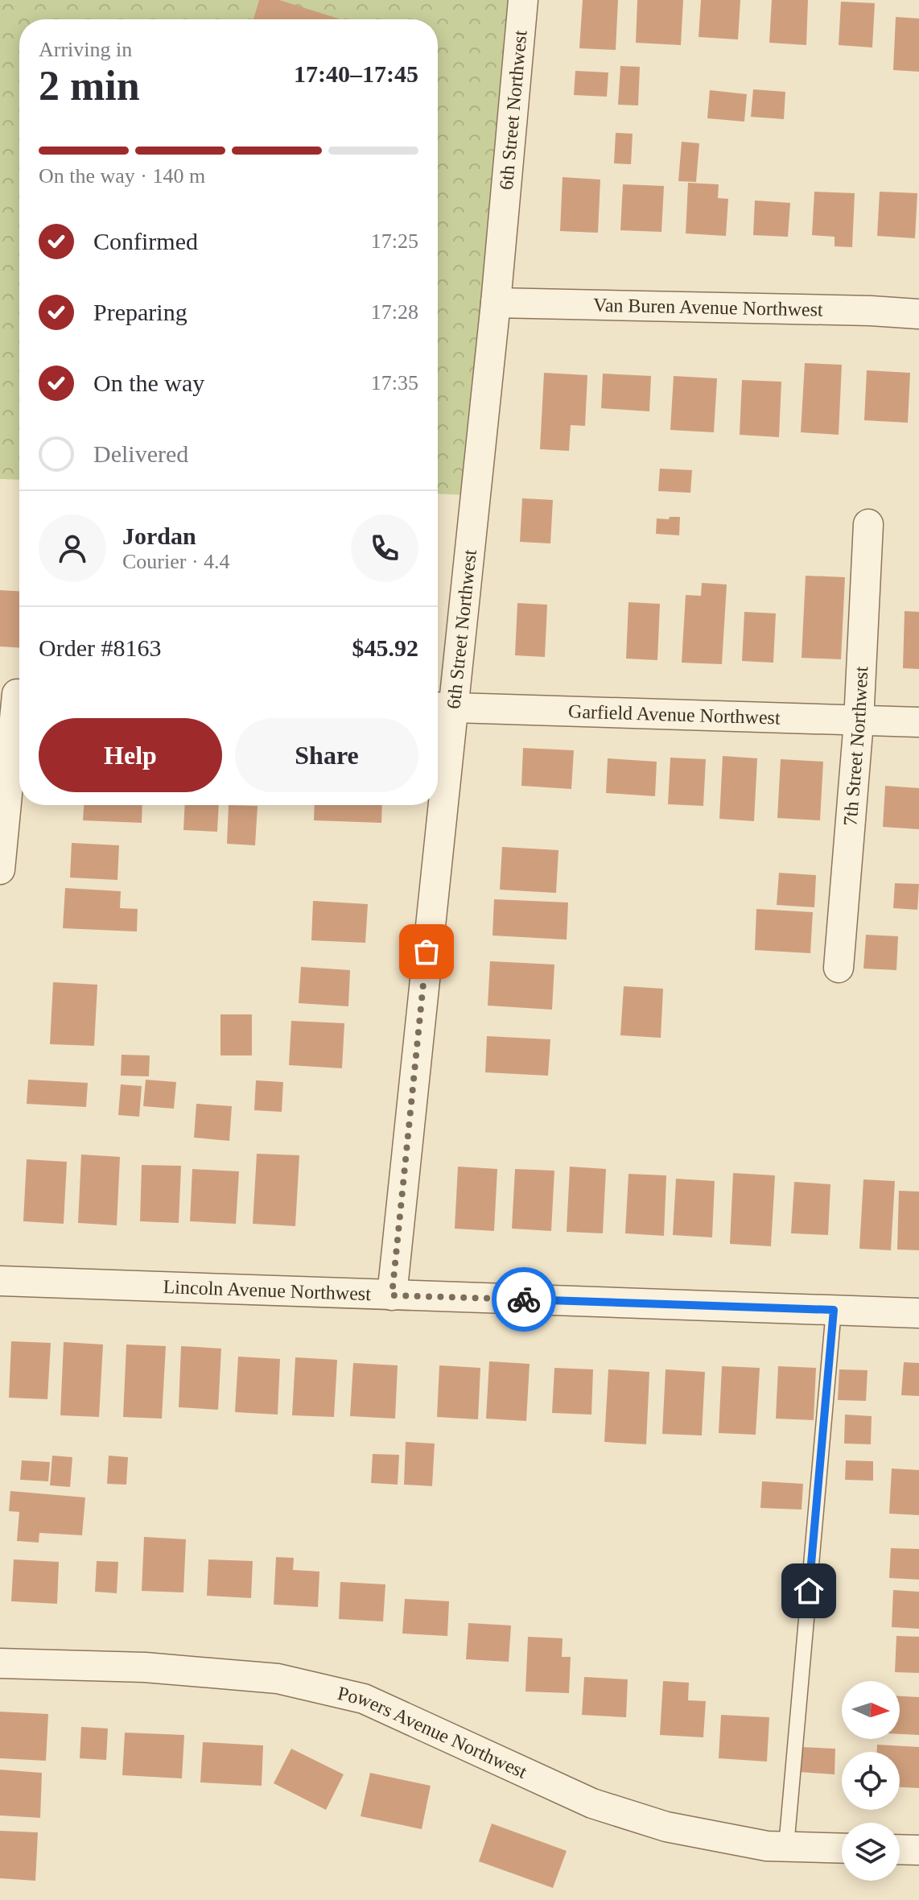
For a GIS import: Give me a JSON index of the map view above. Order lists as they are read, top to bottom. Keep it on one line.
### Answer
{"streets":{"street":["6th Street Northwest","Van Buren Avenue Northwest","Garfield Avenue Northwest","7th Street Northwest","Lincoln Avenue Northwest","Powers Avenue Northwest"]},"crossings":[["6th Street Northwest","Van Buren Avenue Northwest"],["6th Street Northwest","Garfield Avenue Northwest"],["6th Street Northwest","Lincoln Avenue Northwest"],["Garfield Avenue Northwest","7th Street Northwest"]],"north":"right","page":{"heading":["2 min","Arriving in","17:40–17:45"],"panel":["Jordan","Courier · 4.4","Order #8163","$45.92"],"bar":"On the way · 140 m","list":[["Confirmed","17:25"],["Preparing","17:28"],["On the way","17:35"],"Delivered"],"buttons":["Help","Share"]}}
